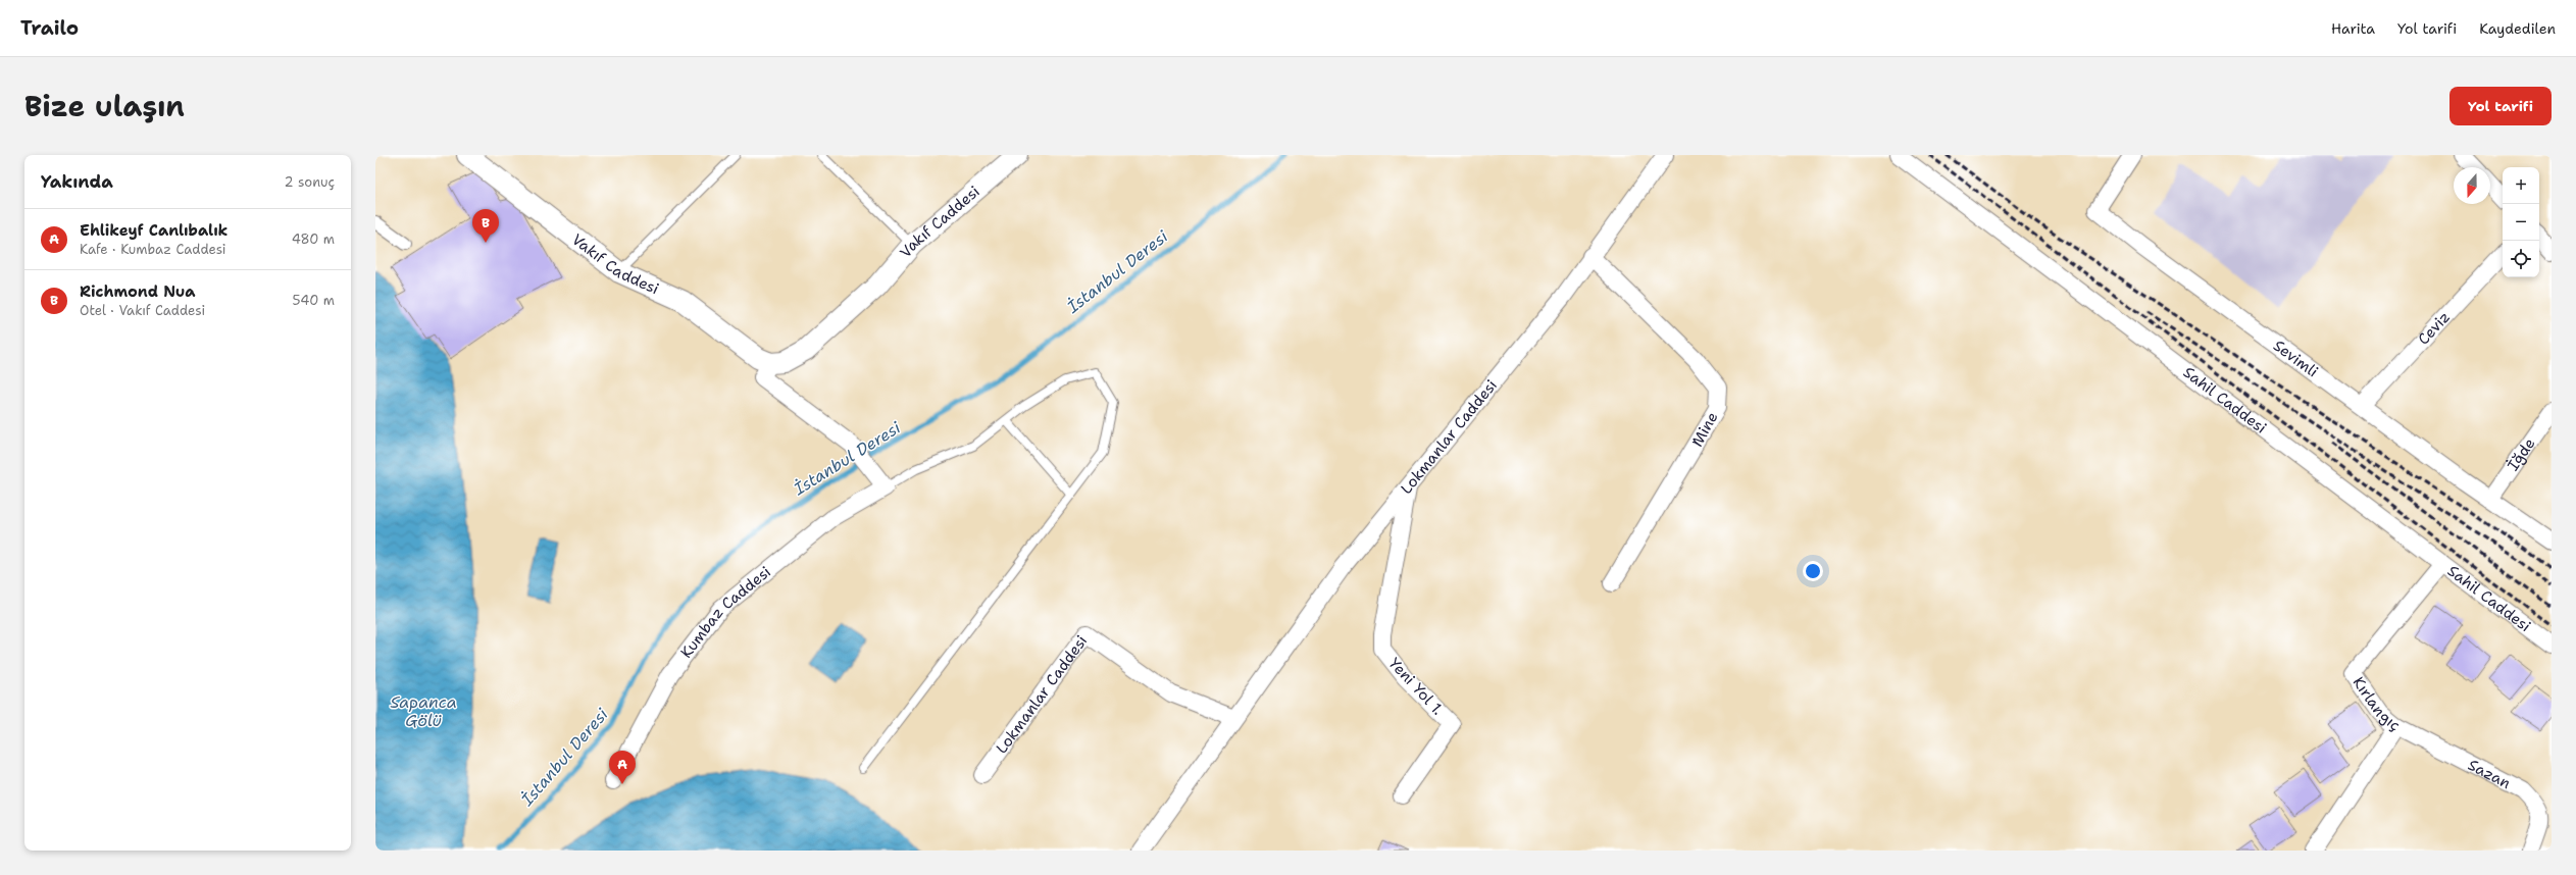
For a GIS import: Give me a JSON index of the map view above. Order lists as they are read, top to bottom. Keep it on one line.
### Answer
{"streets":{"street":["Vakıf Caddesi","Ceviz","Sevimli","Sahil Caddesi","Mine","Lokmanlar Caddesi","İğde","Kumbaz Caddesi","Yeni Yol 1.","Kırlangıç","Sazan"]},"crossings":[["Ceviz","Sevimli"],["Sevimli","İğde"],["Sahil Caddesi","Kırlangıç"],["Mine","Lokmanlar Caddesi"],["Lokmanlar Caddesi","Yeni Yol 1."],["Kırlangıç","Sazan"]],"water":["İstanbul Deresi","Sapanca Gölü"],"north":"bottom","page":{"header":"Trailo","nav":["Harita","Yol tarifi","Kaydedilen"],"title":"Bize ulaşın","buttons":"Yol tarifi","heading":["Yakında","2 sonuç"],"map_buttons":["+","−"],"list":[{"mark":"A","name":"Ehlikeyf Canlıbalık","note":"Kafe · Kumbaz Caddesi","value":"480 m"},{"mark":"B","name":"Richmond Nua","note":"Otel · Vakıf Caddesi","value":"540 m"}],"pins":["B","A"]}}
